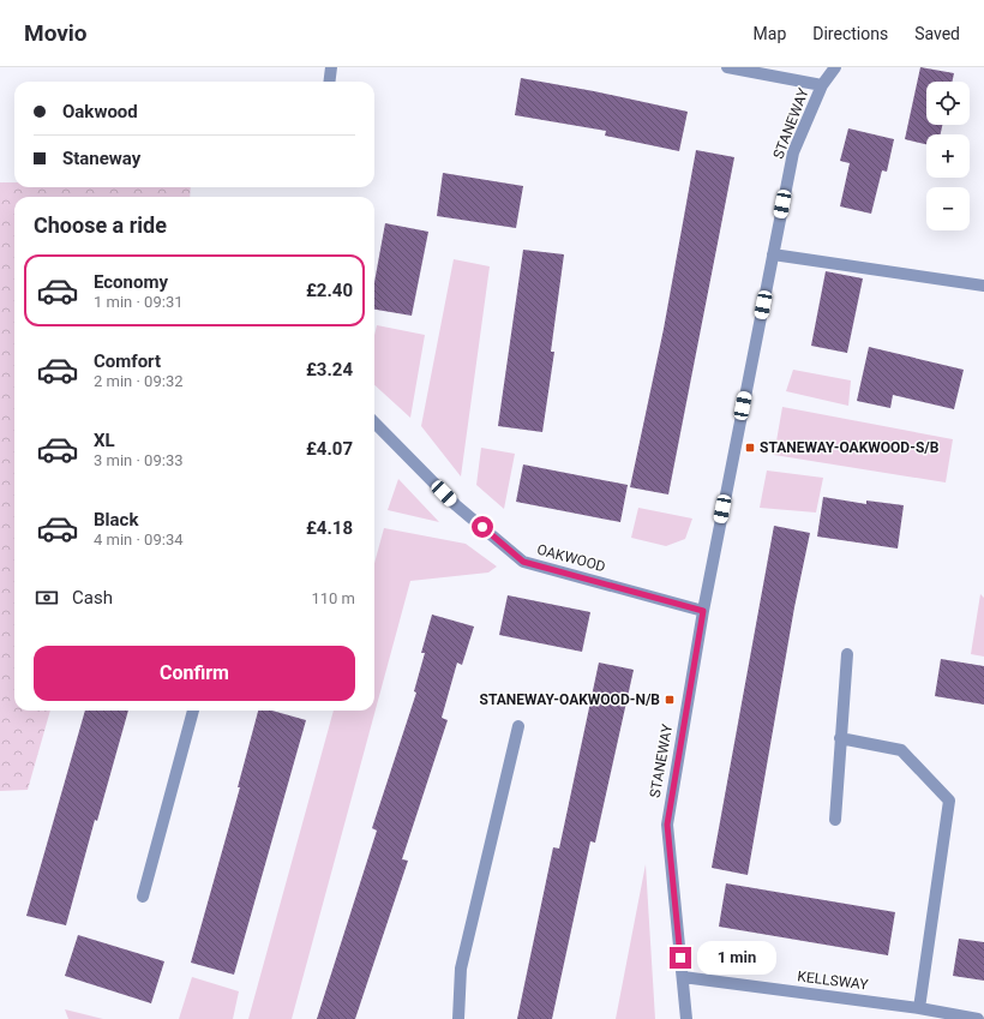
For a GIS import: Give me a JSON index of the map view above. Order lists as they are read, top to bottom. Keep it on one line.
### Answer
{"streets":{"street":["STANEWAY","OAKWOOD","KELLSWAY"]},"crossings":[["STANEWAY","OAKWOOD"],["STANEWAY","KELLSWAY"]],"places":{"transit":["STANEWAY-OAKWOOD-S/B","STANEWAY-OAKWOOD-N/B"]},"page":{"header":"Movio","nav":["Map","Directions","Saved"],"map_buttons":["+","−"],"banner":["Oakwood","Staneway"],"heading":"Choose a ride","list":[{"name":"Economy","note":"1 min · 09:31","value":"£2.40"},{"name":"Comfort","note":"2 min · 09:32","value":"£3.24"},{"name":"XL","note":"3 min · 09:33","value":"£4.07"},{"name":"Black","note":"4 min · 09:34","value":"£4.18"}],"pay":["Cash","110 m"],"buttons":"Confirm","bubble":"1 min"}}
